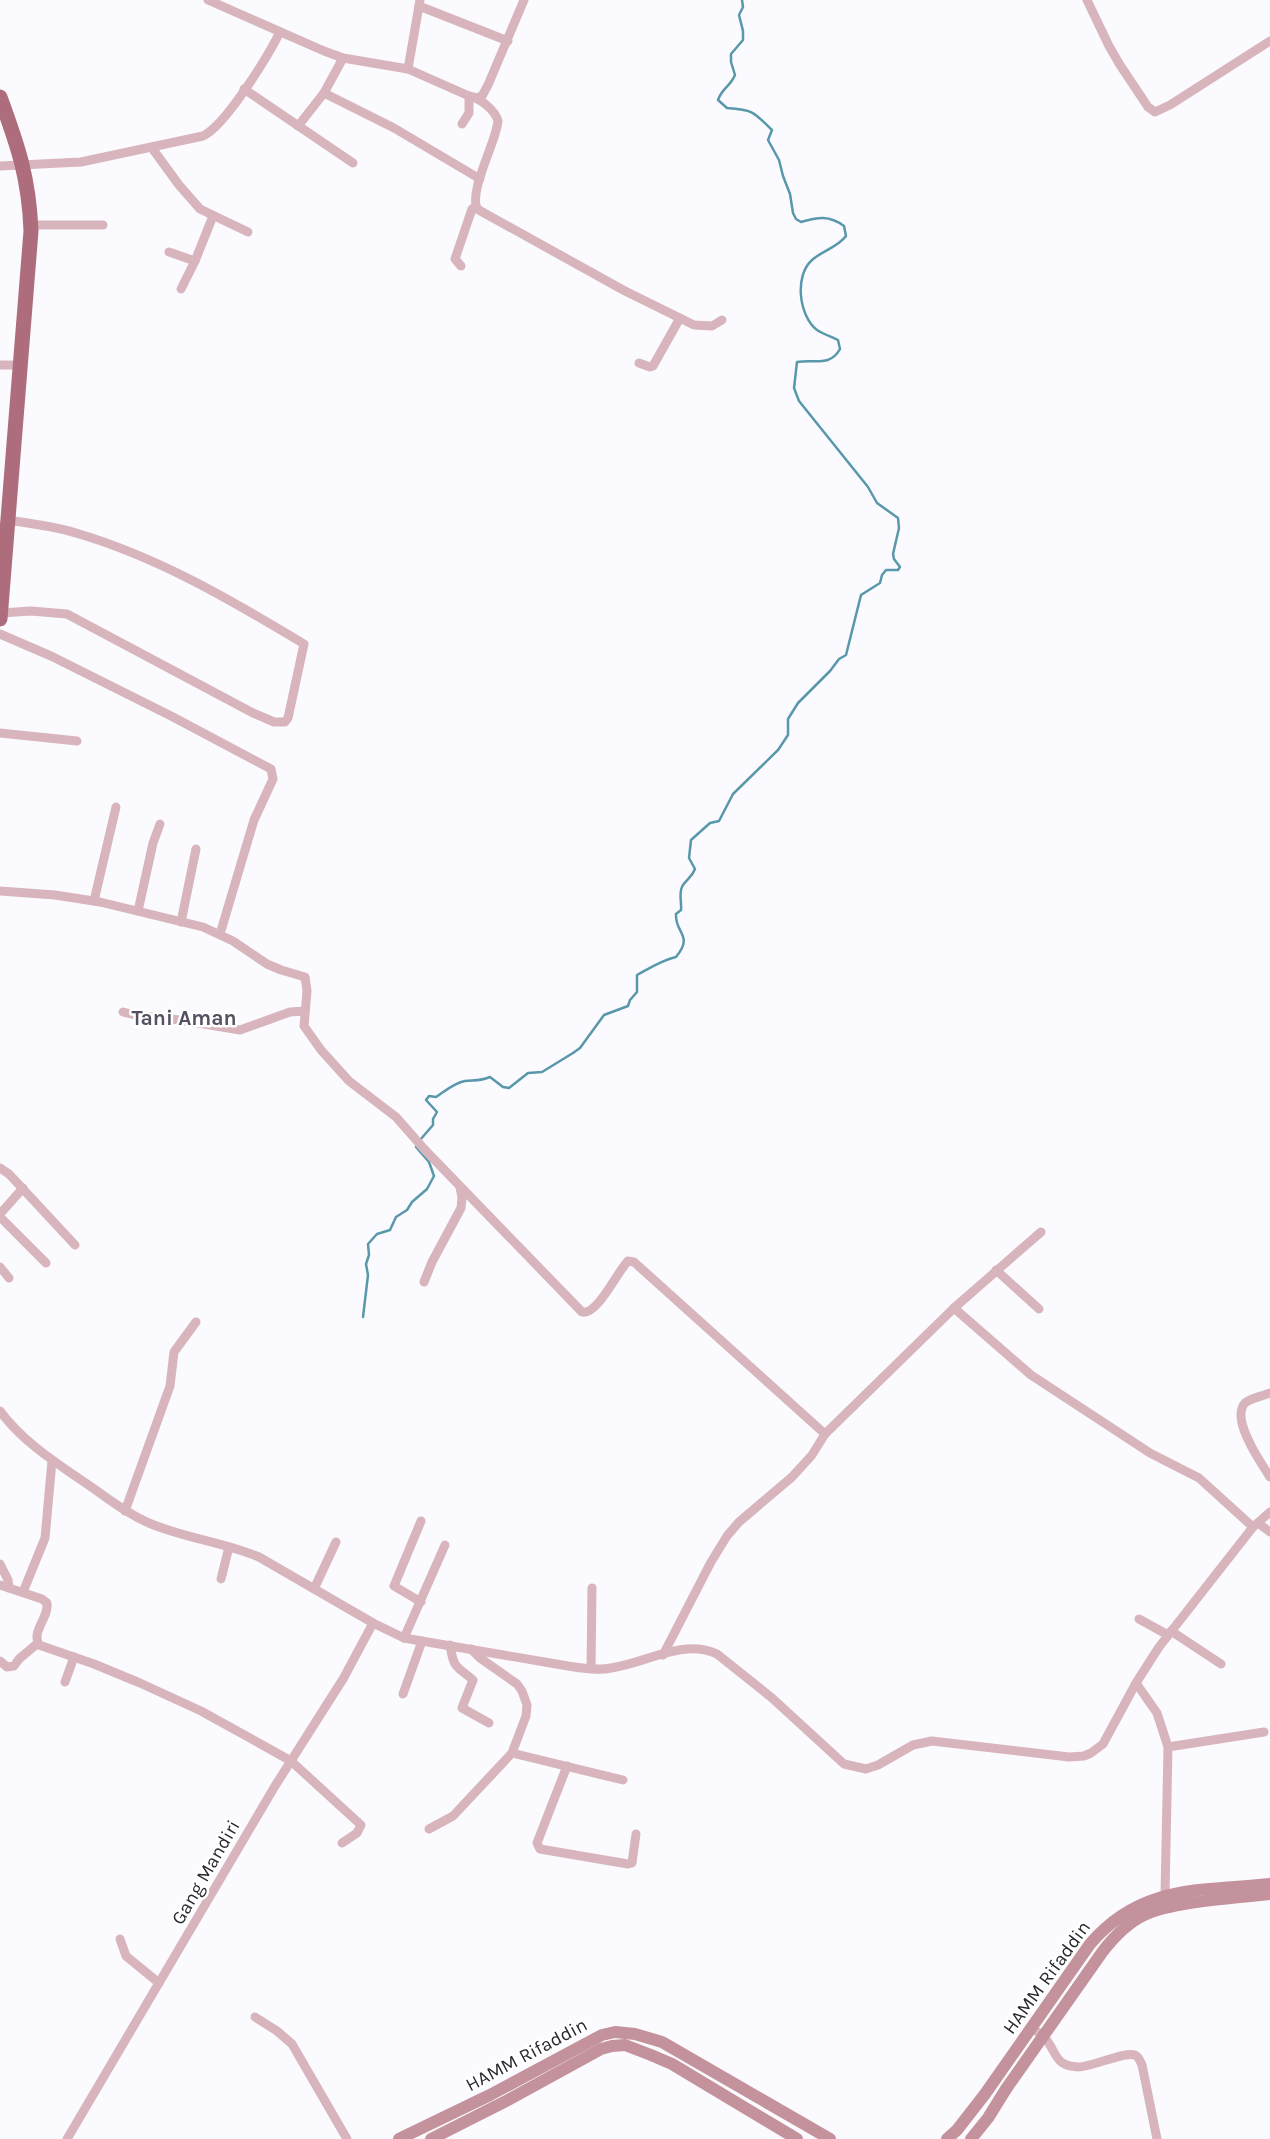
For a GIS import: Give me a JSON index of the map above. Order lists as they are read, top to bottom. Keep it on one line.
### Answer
{"streets":{"main road":["HAMM Rifaddin"],"street":["Gang Mandiri"]},"districts":["Tani Aman"]}
